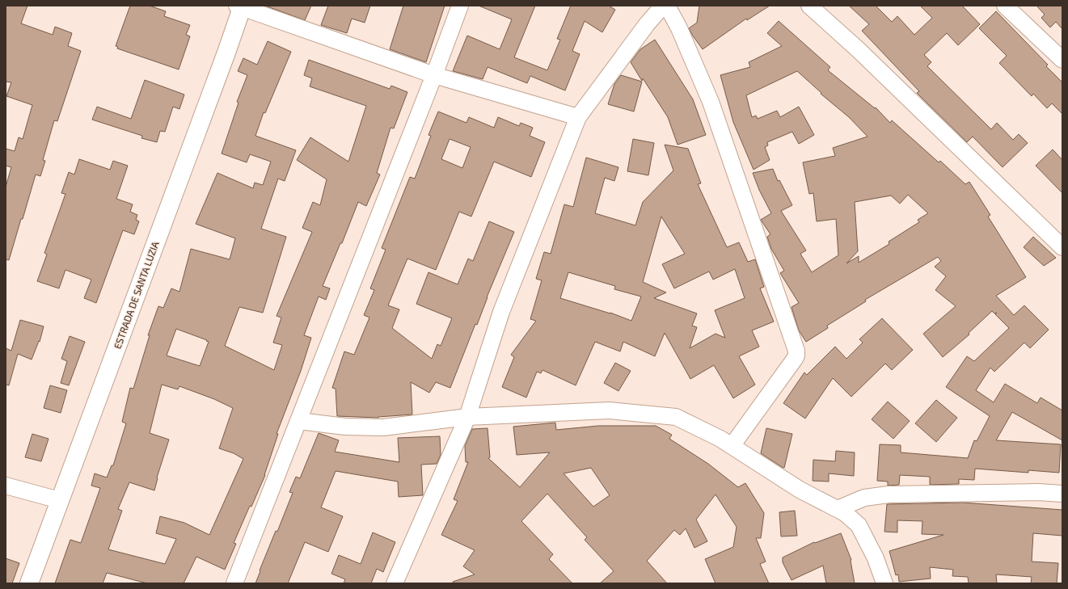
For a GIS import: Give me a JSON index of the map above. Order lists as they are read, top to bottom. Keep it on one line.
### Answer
{"streets":{"street":["ESTRADA DE SANTA LUZIA"]}}
